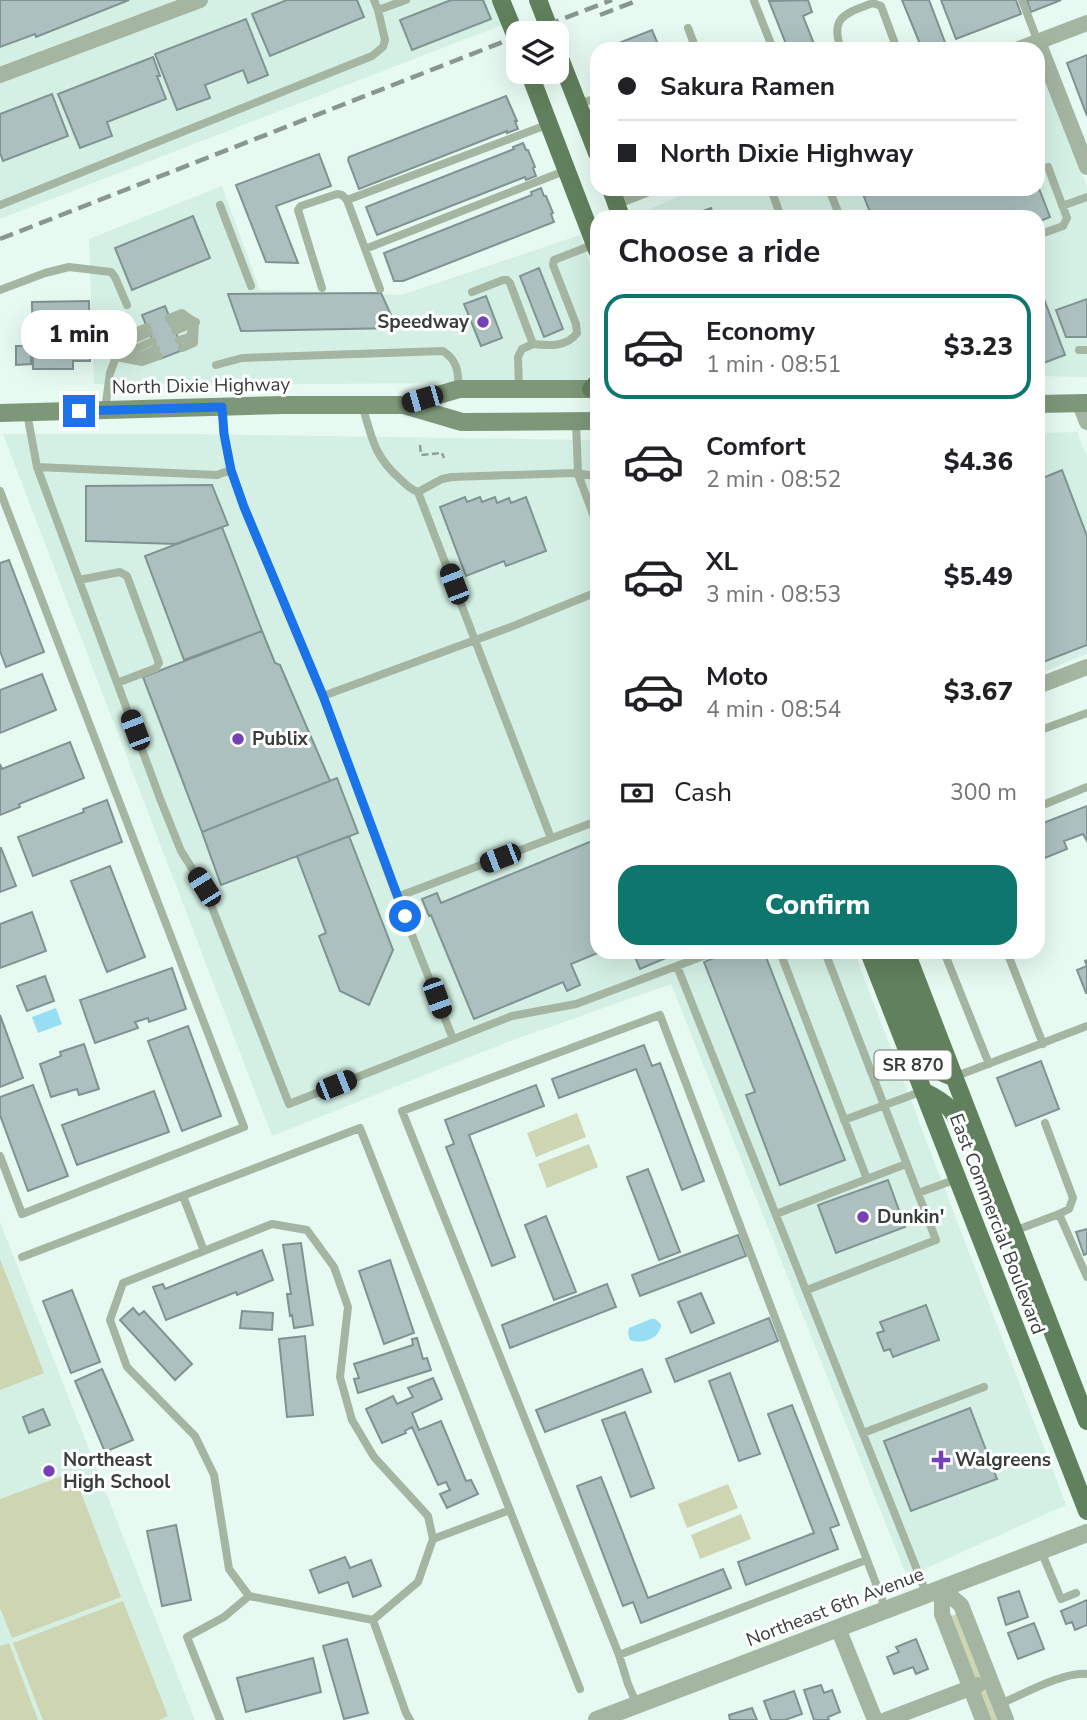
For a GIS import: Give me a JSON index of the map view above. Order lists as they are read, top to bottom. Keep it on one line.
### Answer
{"streets":{"main road":["North Dixie Highway","SR 870","East Commercial Boulevard"],"street":["Northeast 6th Avenue"]},"places":{"other":["Speedway","Publix","Dunkin'","Northeast High School"],"health":["Walgreens"]},"page":{"banner":["Sakura Ramen","North Dixie Highway"],"heading":"Choose a ride","list":[{"name":"Economy","note":"1 min · 08:51","value":"$3.23"},{"name":"Comfort","note":"2 min · 08:52","value":"$4.36"},{"name":"XL","note":"3 min · 08:53","value":"$5.49"},{"name":"Moto","note":"4 min · 08:54","value":"$3.67"}],"bubble":"1 min","pay":["Cash","300 m"],"buttons":"Confirm"}}
